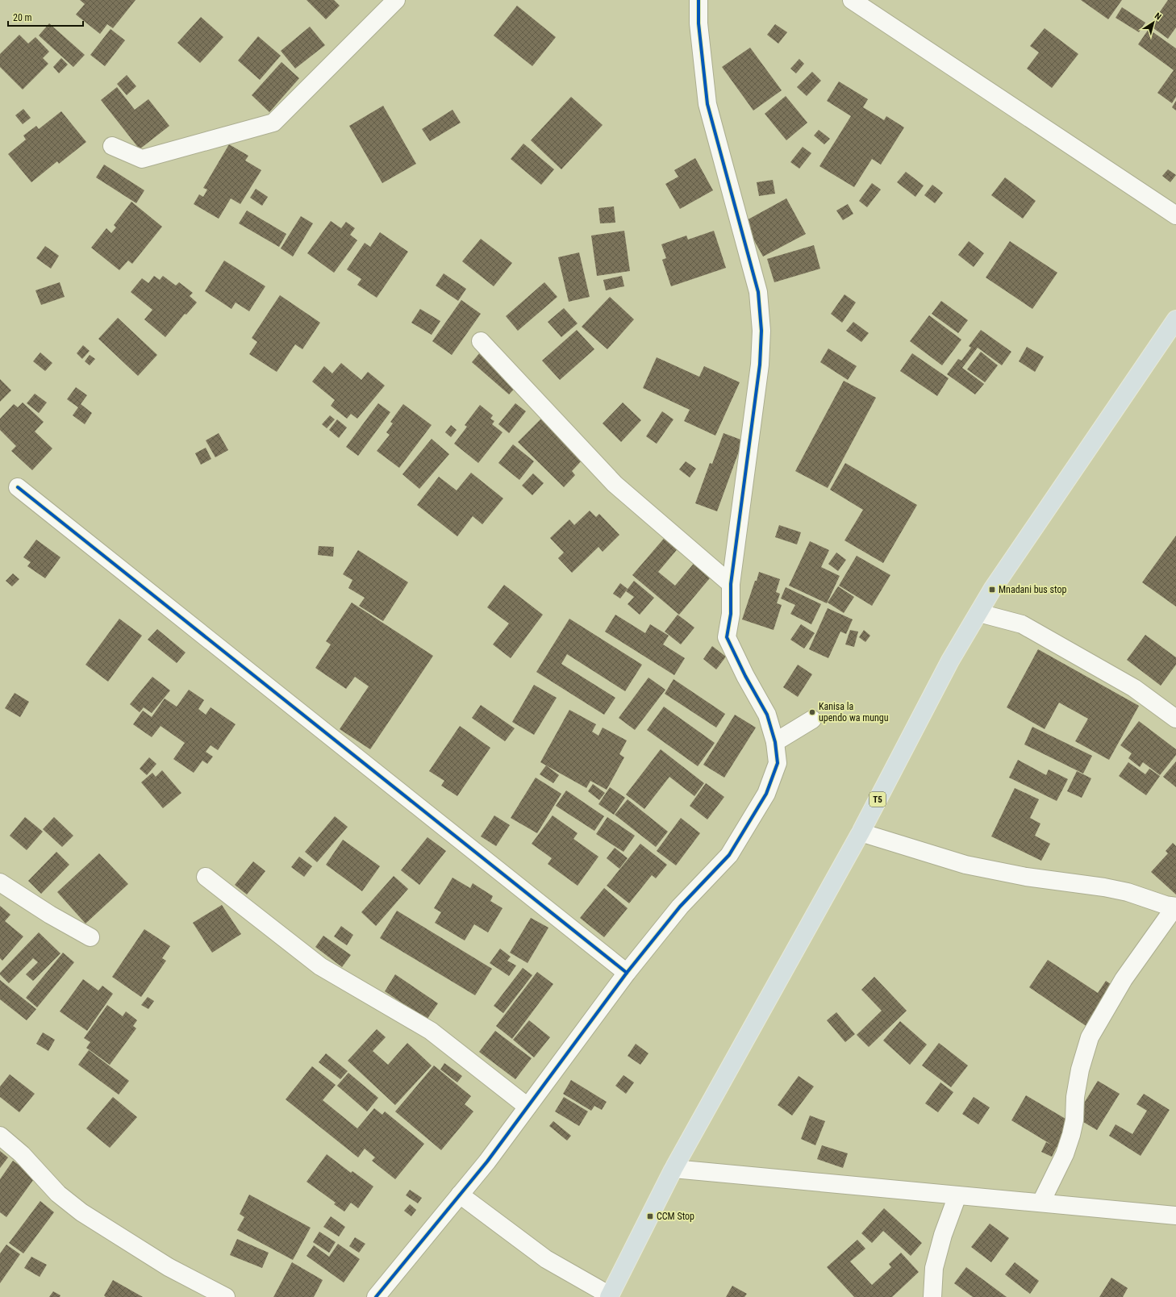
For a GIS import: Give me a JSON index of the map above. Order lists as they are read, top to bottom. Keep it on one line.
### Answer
{"streets":{"highway":["T5"]},"places":{"transit":["Mnadani bus stop","CCM Stop"],"other":["Kanisa la upendo wa mungu"]},"scale_bar":"20 m","north":"top right"}
